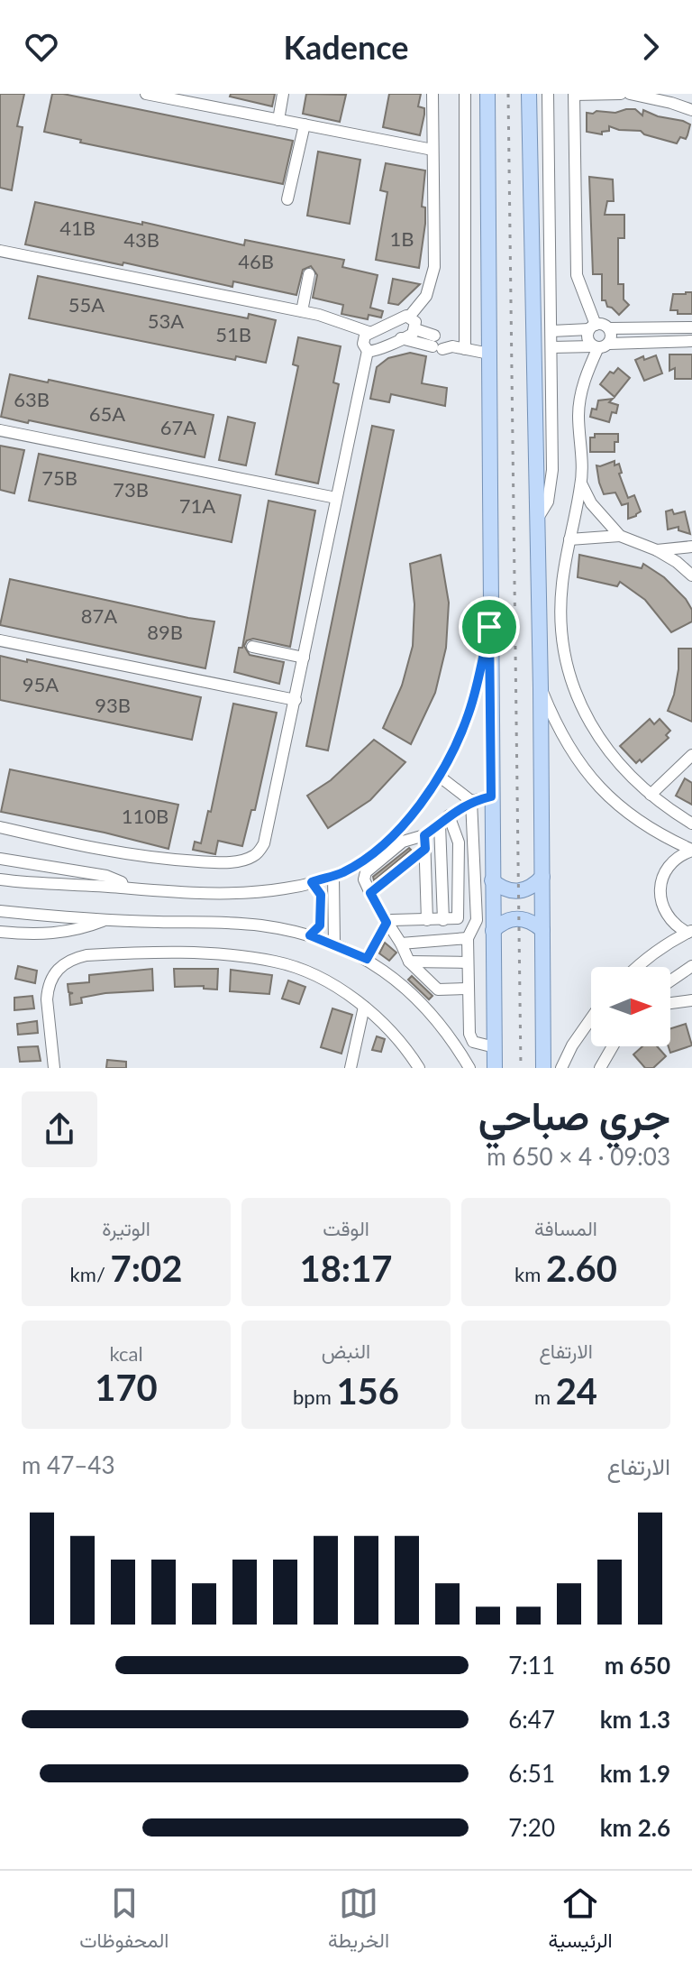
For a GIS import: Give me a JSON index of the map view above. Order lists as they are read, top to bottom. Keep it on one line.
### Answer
{"house_numbers":["41B","1B","43B","46B","55A","53A","51B","63B","65A","67A","75B","73B","71A","87A","89B","95A","93B","110B"],"north":"right","page":{"header":"Kadence","heading":["جري صباحي","09:03 · 4 × 650 m"],"stats":[["المسافة","2.60 km"],["الوقت","18:17"],["الوتيرة","7:02 /km"],["الارتفاع","24 m"],["النبض","156 bpm"],["kcal","170"]],"chart":["الارتفاع","43–47 m"],"list":[{"name":"650 m","note":"7:11"},{"name":"1.3 km","note":"6:47"},{"name":"1.9 km","note":"6:51"},{"name":"2.6 km","note":"7:20"}],"tabs":["الرئيسية","الخريطة","المحفوظات"]}}
